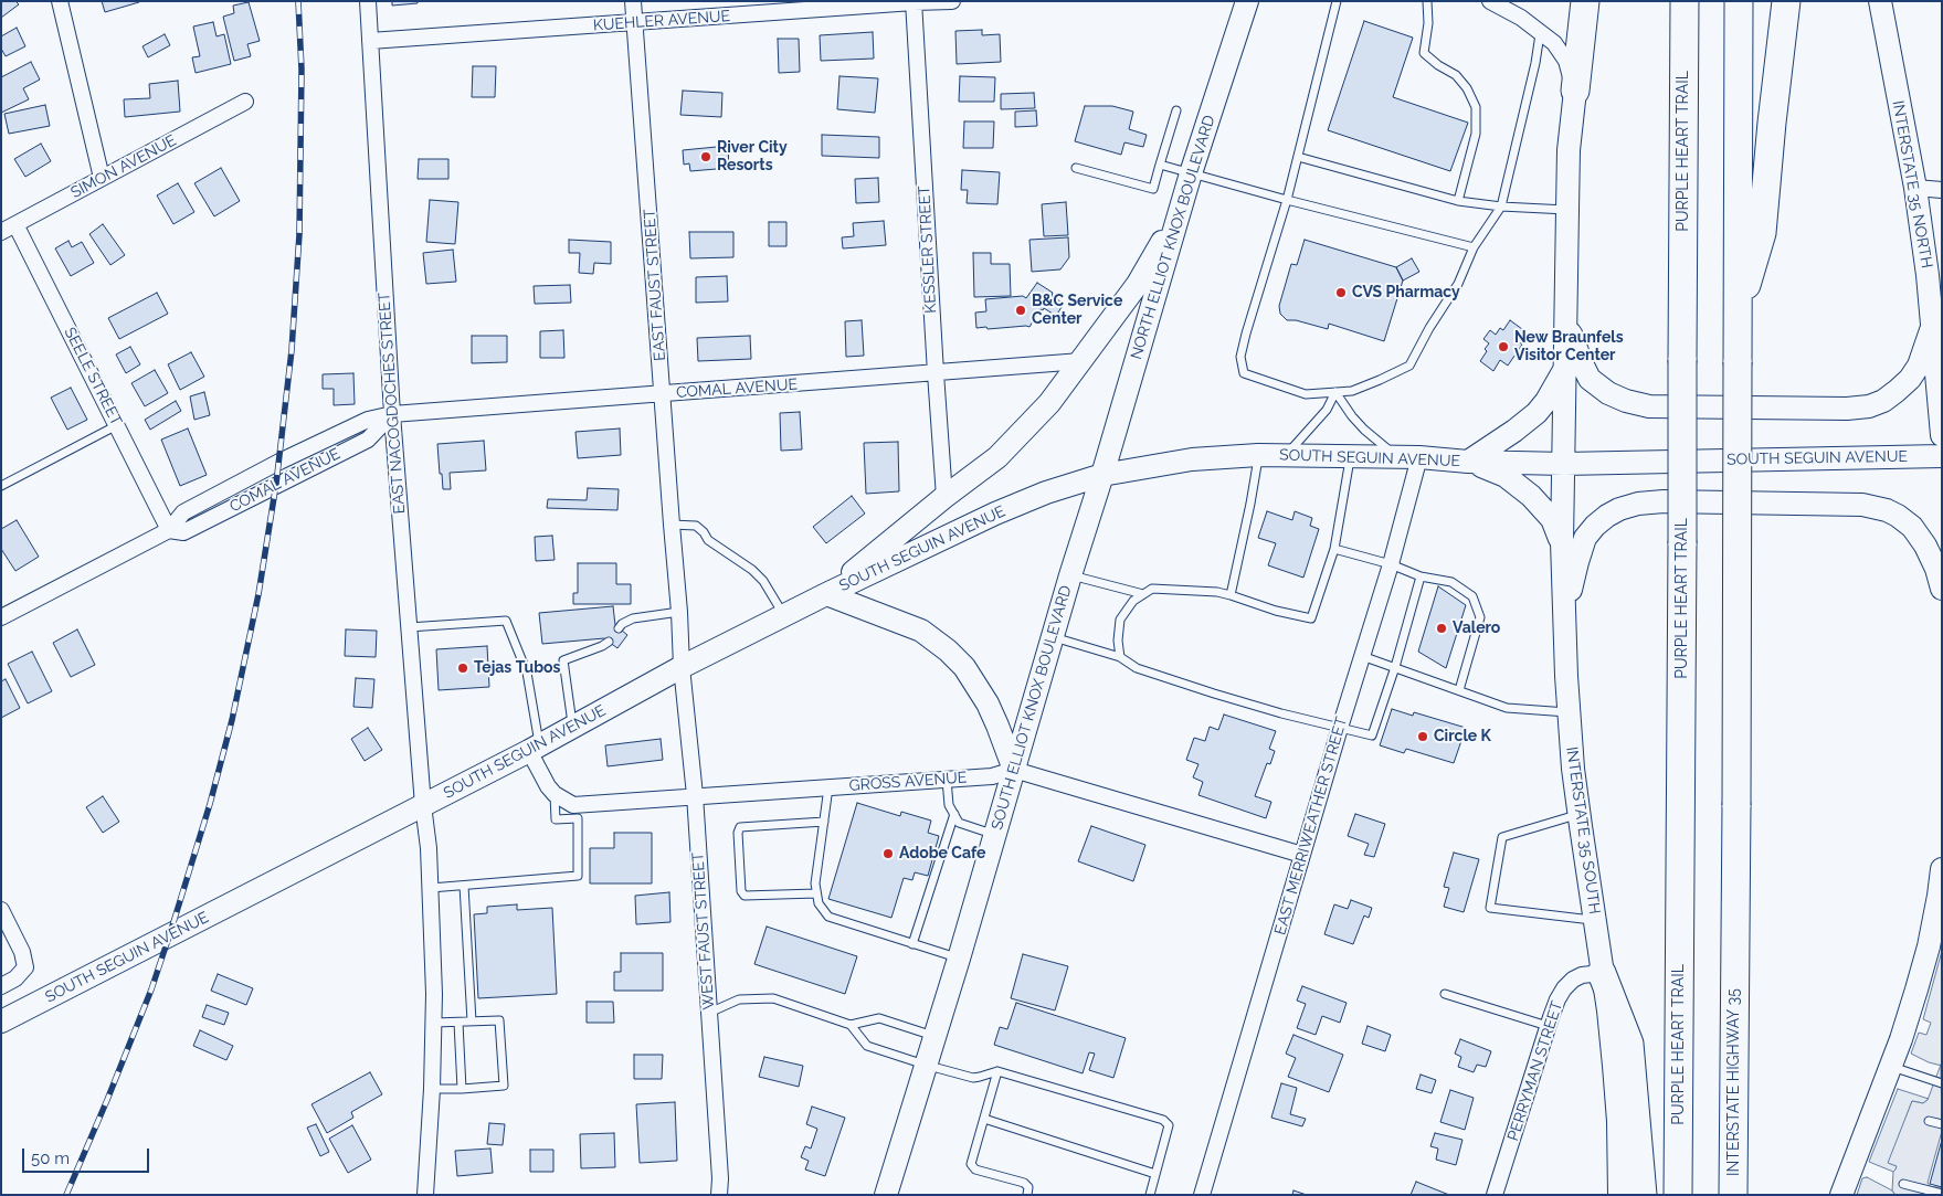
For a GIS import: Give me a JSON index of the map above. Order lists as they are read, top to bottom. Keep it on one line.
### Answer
{"streets":{"highway":["PURPLE HEART TRAIL","INTERSTATE HIGHWAY 35"],"main road":["INTERSTATE 35 NORTH","NORTH ELLIOT KNOX BOULEVARD","SOUTH SEGUIN AVENUE","SOUTH ELLIOT KNOX BOULEVARD","INTERSTATE 35 SOUTH"],"street":["KUEHLER AVENUE","SIMON AVENUE","KESSLER STREET","EAST FAUST STREET","SEELE STREET","COMAL AVENUE","EAST NACOGDOCHES STREET","GROSS AVENUE","EAST MERRIWEATHER STREET","WEST FAUST STREET","PERRYMAN STREET"]},"crossings":[["KUEHLER AVENUE","KESSLER STREET"],["KUEHLER AVENUE","EAST FAUST STREET"],["KUEHLER AVENUE","EAST NACOGDOCHES STREET"],["SIMON AVENUE","SEELE STREET"],["NORTH ELLIOT KNOX BOULEVARD","SOUTH SEGUIN AVENUE"],["NORTH ELLIOT KNOX BOULEVARD","SOUTH ELLIOT KNOX BOULEVARD"],["KESSLER STREET","COMAL AVENUE"],["EAST FAUST STREET","COMAL AVENUE"],["EAST FAUST STREET","SOUTH SEGUIN AVENUE"],["EAST FAUST STREET","WEST FAUST STREET"],["SEELE STREET","COMAL AVENUE"],["COMAL AVENUE","EAST NACOGDOCHES STREET"],["EAST NACOGDOCHES STREET","SOUTH SEGUIN AVENUE"],["SOUTH SEGUIN AVENUE","SOUTH ELLIOT KNOX BOULEVARD"],["SOUTH SEGUIN AVENUE","EAST MERRIWEATHER STREET"],["SOUTH SEGUIN AVENUE","INTERSTATE 35 SOUTH"],["SOUTH SEGUIN AVENUE","WEST FAUST STREET"],["SOUTH ELLIOT KNOX BOULEVARD","GROSS AVENUE"],["GROSS AVENUE","WEST FAUST STREET"],["INTERSTATE 35 SOUTH","PERRYMAN STREET"]],"places":["River City Resorts","CVS Pharmacy","B&C Service Center","New Braunfels Visitor Center","Valero","Tejas Tubos","Circle K","Adobe Cafe"],"scale_bar":"50 m"}
